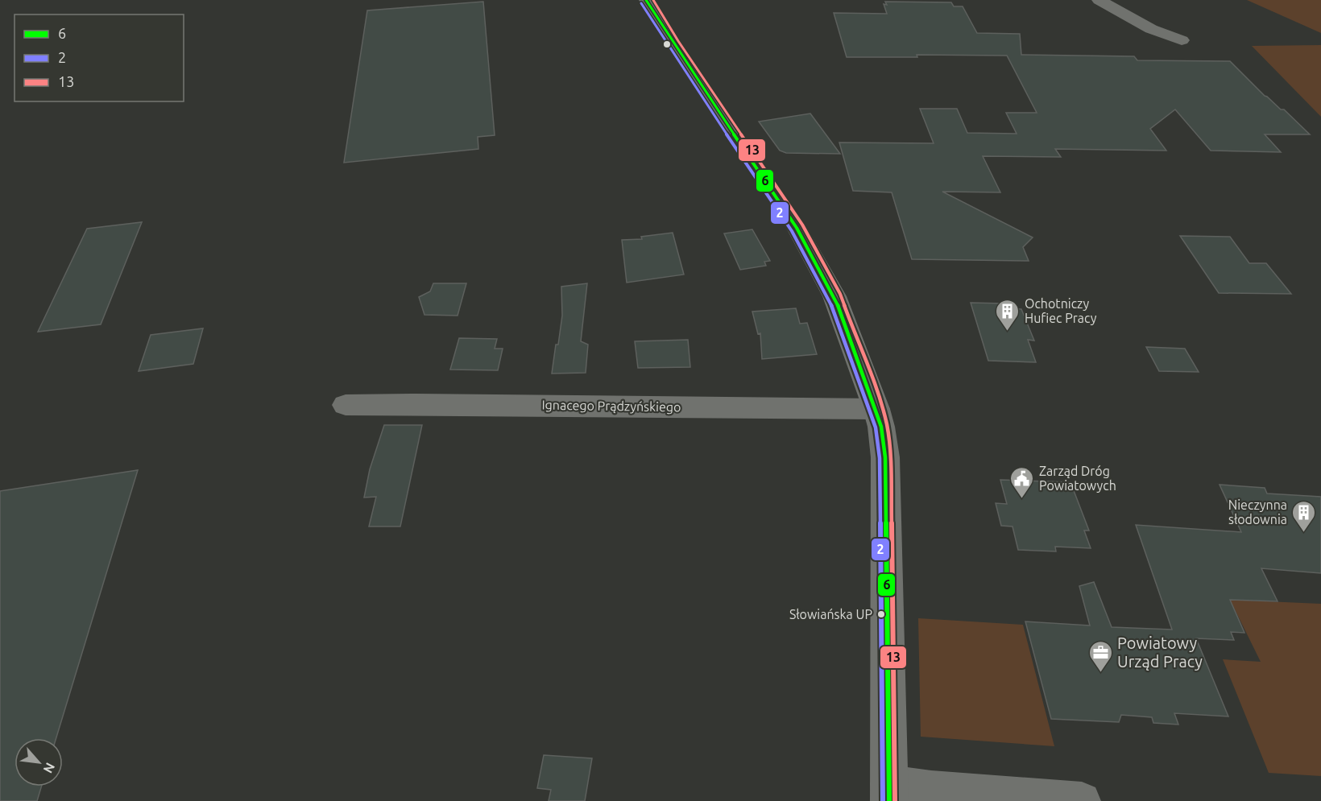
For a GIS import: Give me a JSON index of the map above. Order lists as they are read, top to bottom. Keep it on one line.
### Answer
{"streets":{"street":["Ignacego Prądzyńskiego"]},"places":{"building":["Ochotniczy Hufiec Pracy","Nieczynna słodownia"],"public building":["Zarząd Dróg Powiatowych"],"other":["Słowiańska UP"],"office":["Powiatowy Urząd Pracy"]},"lines":["transit line 6","transit line 13","transit line 2"],"legend":["6","2","13"],"north":"bottom right"}
